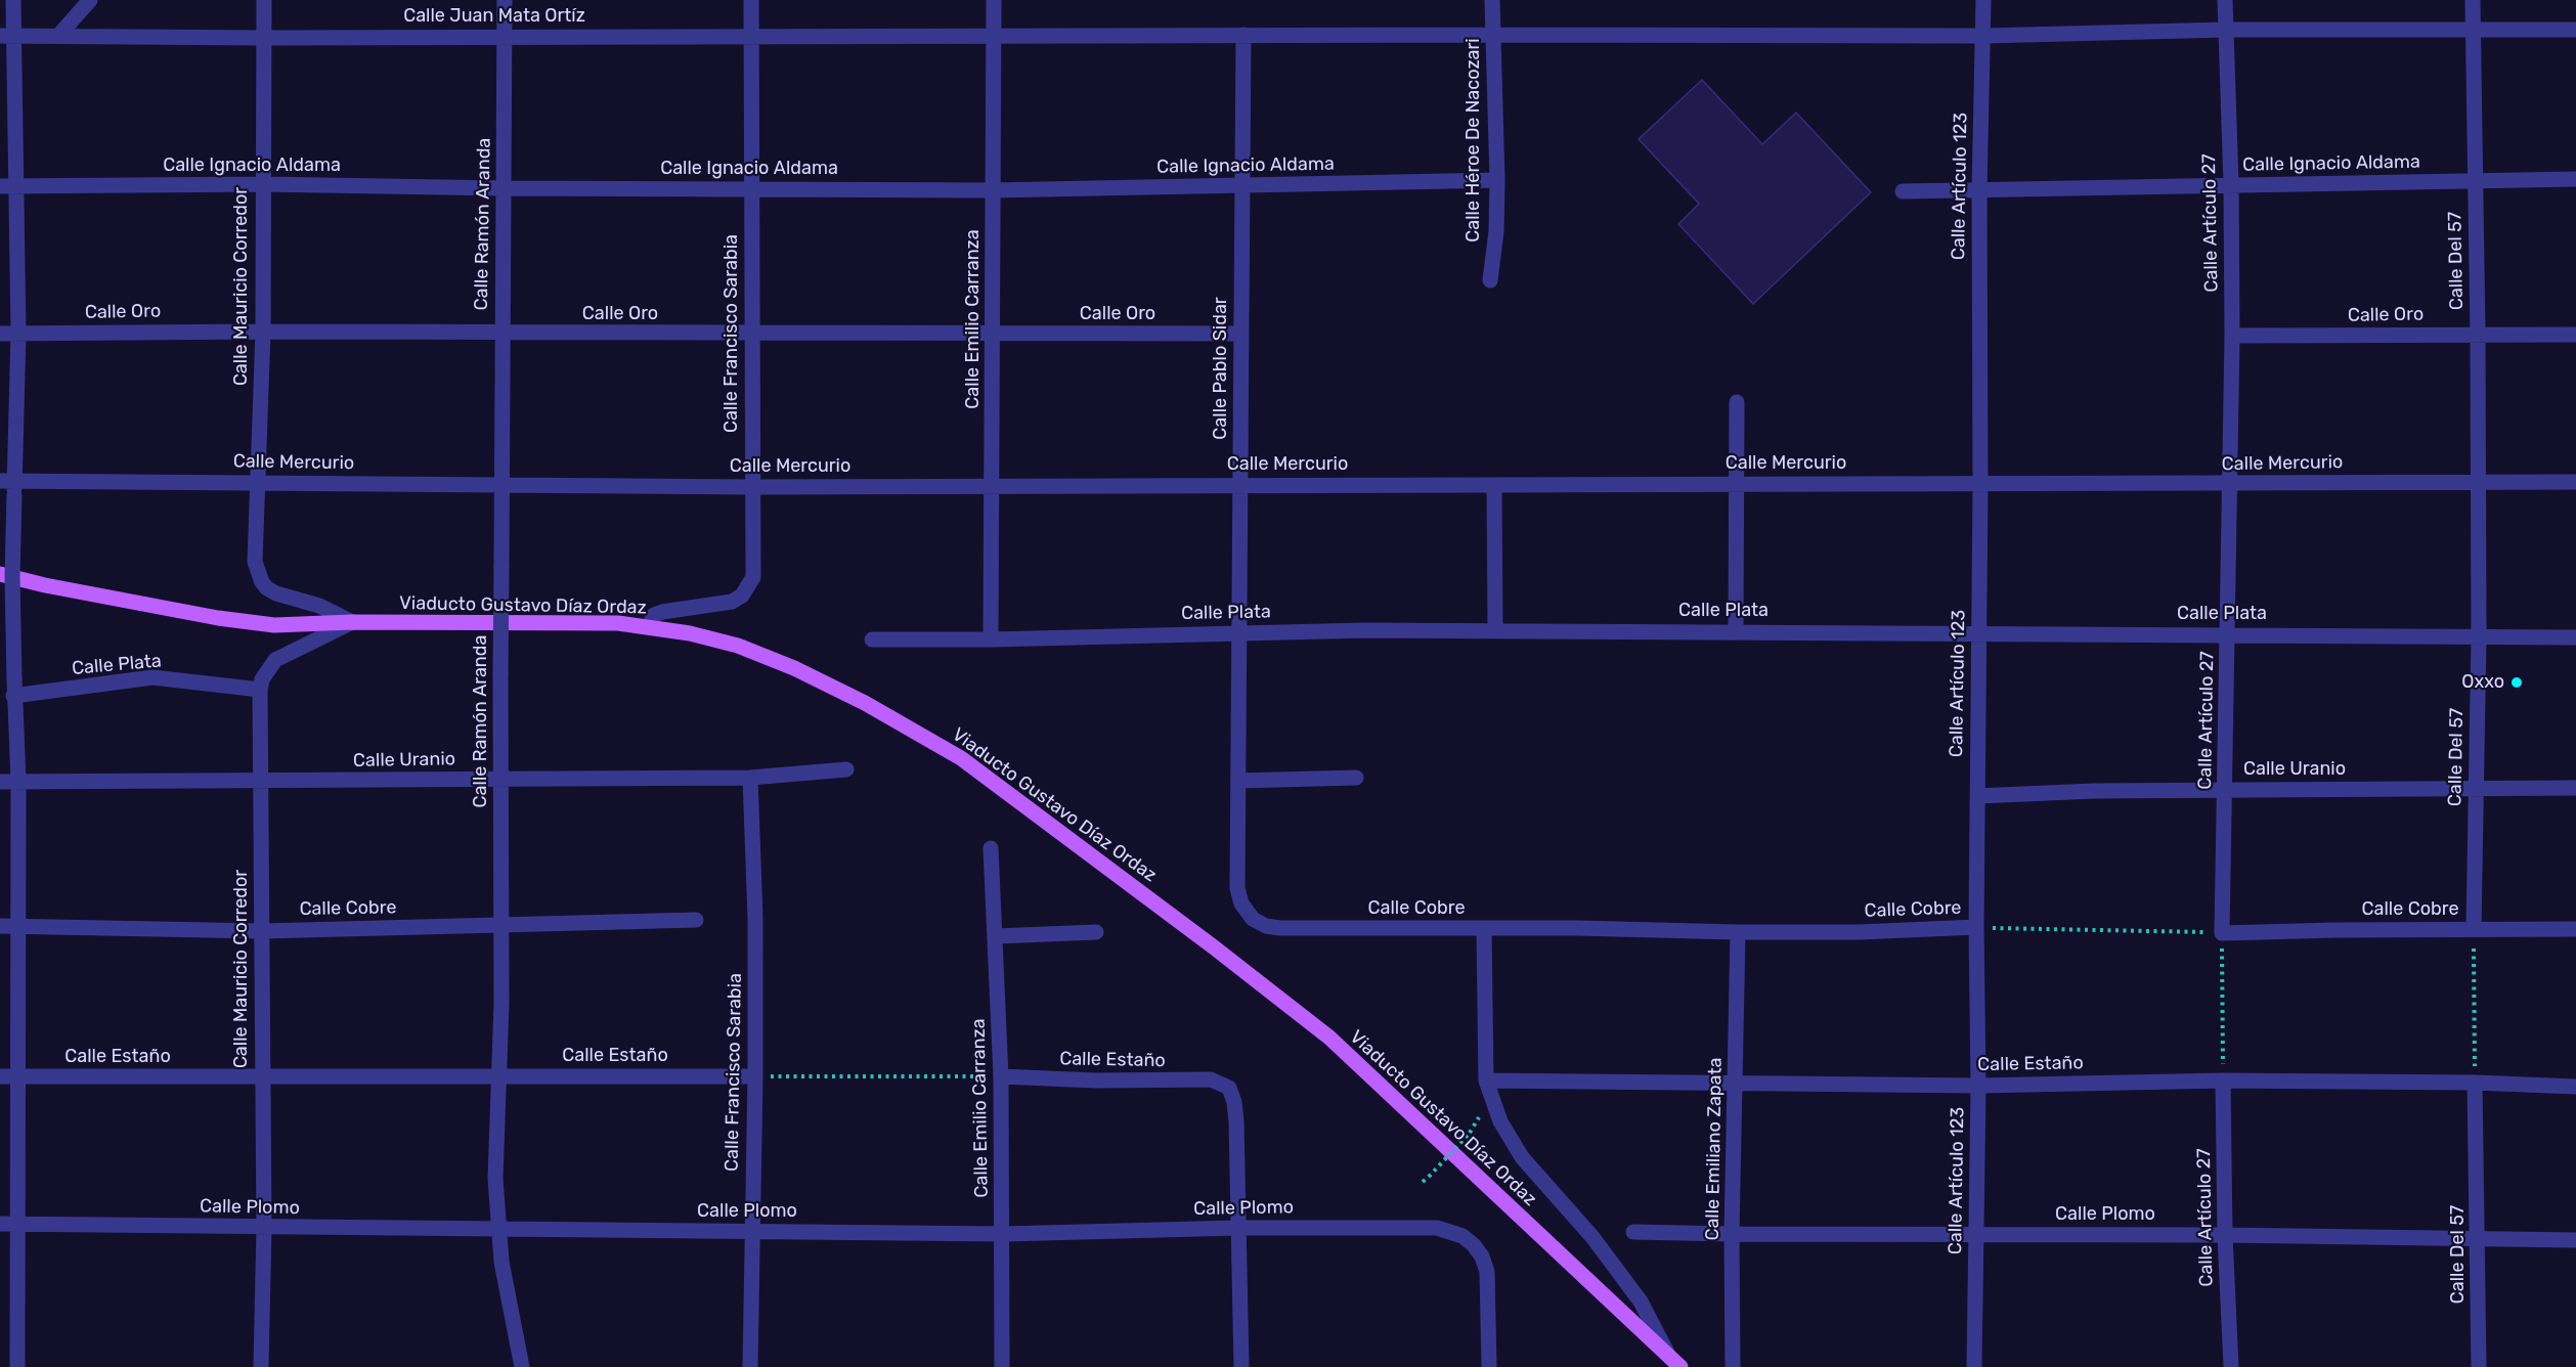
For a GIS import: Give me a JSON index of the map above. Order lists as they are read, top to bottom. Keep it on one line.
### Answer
{"streets":{"main road":["Viaducto Gustavo Díaz Ordaz"],"street":["Calle Juan Mata Ortíz","Calle Héroe De Nacozari","Calle Ignacio Aldama","Calle Artículo 123","Calle Artículo 27","Calle Ramón Aranda","Calle Del 57","Calle Mauricio Corredor","Calle Oro","Calle Emilio Carranza","Calle Francisco Sarabia","Calle Pablo Sidar","Calle Mercurio","Calle Plata","Calle Uranio","Calle Cobre","Calle Estaño","Calle Emiliano Zapata","Calle Plomo"]},"crossings":[["Calle Juan Mata Ortíz","Calle Héroe De Nacozari"],["Calle Juan Mata Ortíz","Calle Artículo 123"],["Calle Juan Mata Ortíz","Calle Artículo 27"],["Calle Juan Mata Ortíz","Calle Ramón Aranda"],["Calle Juan Mata Ortíz","Calle Del 57"],["Calle Juan Mata Ortíz","Calle Mauricio Corredor"],["Calle Juan Mata Ortíz","Calle Emilio Carranza"],["Calle Juan Mata Ortíz","Calle Francisco Sarabia"],["Calle Juan Mata Ortíz","Calle Pablo Sidar"],["Calle Héroe De Nacozari","Calle Ignacio Aldama"],["Calle Ignacio Aldama","Calle Artículo 123"],["Calle Ignacio Aldama","Calle Artículo 27"],["Calle Ignacio Aldama","Calle Ramón Aranda"],["Calle Ignacio Aldama","Calle Del 57"],["Calle Ignacio Aldama","Calle Mauricio Corredor"],["Calle Ignacio Aldama","Calle Emilio Carranza"],["Calle Ignacio Aldama","Calle Francisco Sarabia"],["Calle Ignacio Aldama","Calle Pablo Sidar"],["Calle Artículo 123","Calle Mercurio"],["Calle Artículo 123","Calle Plata"],["Calle Artículo 123","Calle Uranio"],["Calle Artículo 123","Calle Cobre"],["Calle Artículo 123","Calle Estaño"],["Calle Artículo 123","Calle Plomo"],["Calle Artículo 27","Calle Oro"],["Calle Artículo 27","Calle Mercurio"],["Calle Artículo 27","Calle Plata"],["Calle Artículo 27","Calle Uranio"],["Calle Artículo 27","Calle Cobre"],["Calle Artículo 27","Calle Estaño"],["Calle Artículo 27","Calle Plomo"],["Calle Ramón Aranda","Calle Oro"],["Calle Ramón Aranda","Calle Mercurio"],["Calle Ramón Aranda","Calle Uranio"],["Calle Ramón Aranda","Calle Cobre"],["Calle Ramón Aranda","Calle Estaño"],["Calle Ramón Aranda","Calle Plomo"],["Calle Del 57","Calle Oro"],["Calle Del 57","Calle Mercurio"],["Calle Del 57","Calle Plata"],["Calle Del 57","Calle Uranio"],["Calle Del 57","Calle Cobre"],["Calle Del 57","Calle Estaño"],["Calle Del 57","Calle Plomo"],["Calle Mauricio Corredor","Calle Oro"],["Calle Mauricio Corredor","Calle Mercurio"],["Calle Mauricio Corredor","Viaducto Gustavo Díaz Ordaz"],["Calle Mauricio Corredor","Calle Plata"],["Calle Mauricio Corredor","Calle Uranio"],["Calle Mauricio Corredor","Calle Cobre"],["Calle Mauricio Corredor","Calle Estaño"],["Calle Mauricio Corredor","Calle Plomo"],["Calle Oro","Calle Emilio Carranza"],["Calle Oro","Calle Francisco Sarabia"],["Calle Oro","Calle Pablo Sidar"],["Calle Emilio Carranza","Calle Mercurio"],["Calle Emilio Carranza","Calle Plata"],["Calle Emilio Carranza","Calle Estaño"],["Calle Emilio Carranza","Calle Plomo"],["Calle Francisco Sarabia","Calle Mercurio"],["Calle Francisco Sarabia","Viaducto Gustavo Díaz Ordaz"],["Calle Francisco Sarabia","Calle Uranio"],["Calle Francisco Sarabia","Calle Estaño"],["Calle Francisco Sarabia","Calle Plomo"],["Calle Pablo Sidar","Calle Mercurio"],["Calle Pablo Sidar","Calle Plata"],["Calle Pablo Sidar","Calle Cobre"],["Calle Cobre","Calle Emiliano Zapata"],["Calle Estaño","Calle Emiliano Zapata"],["Calle Estaño","Calle Plomo"],["Calle Emiliano Zapata","Calle Plomo"]],"places":["Oxxo"]}
